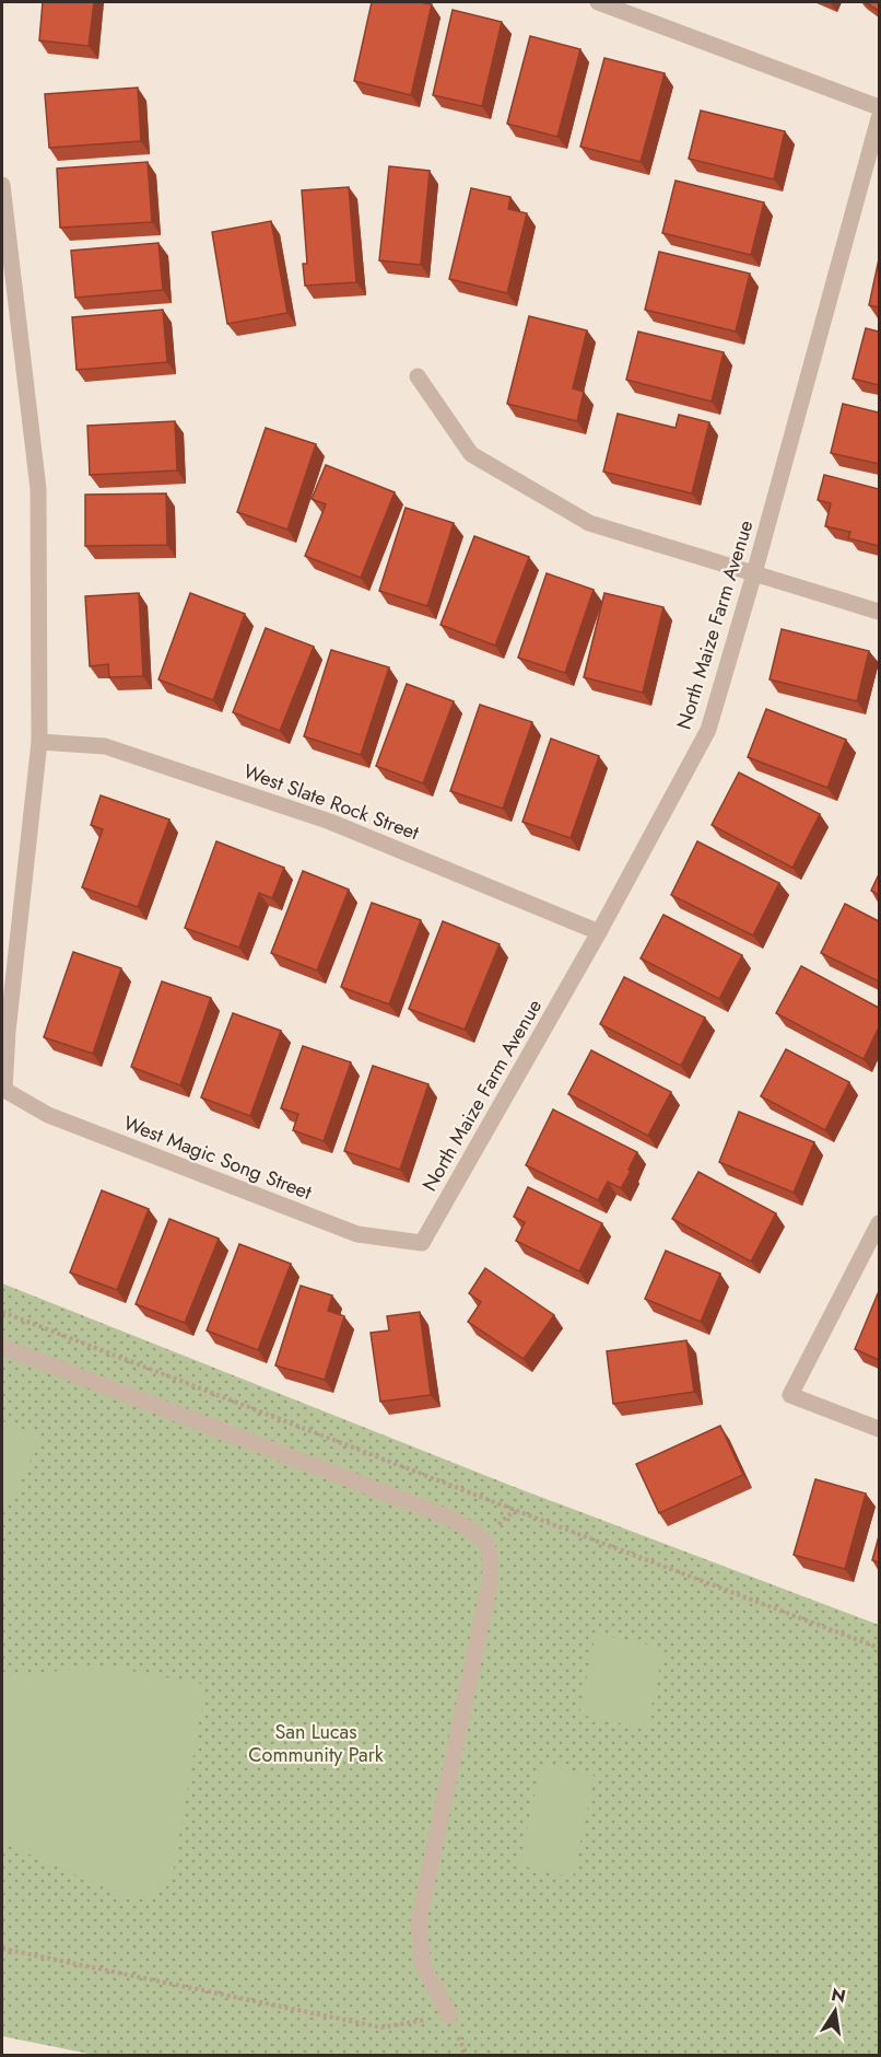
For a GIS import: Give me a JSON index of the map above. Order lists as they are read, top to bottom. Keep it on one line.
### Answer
{"streets":{"street":["North Maize Farm Avenue","West Slate Rock Street","West Magic Song Street"]},"crossings":[["North Maize Farm Avenue","West Slate Rock Street"],["North Maize Farm Avenue","West Magic Song Street"],["West Slate Rock Street","West Magic Song Street"]],"parks":["San Lucas Community Park"],"north":"top"}
